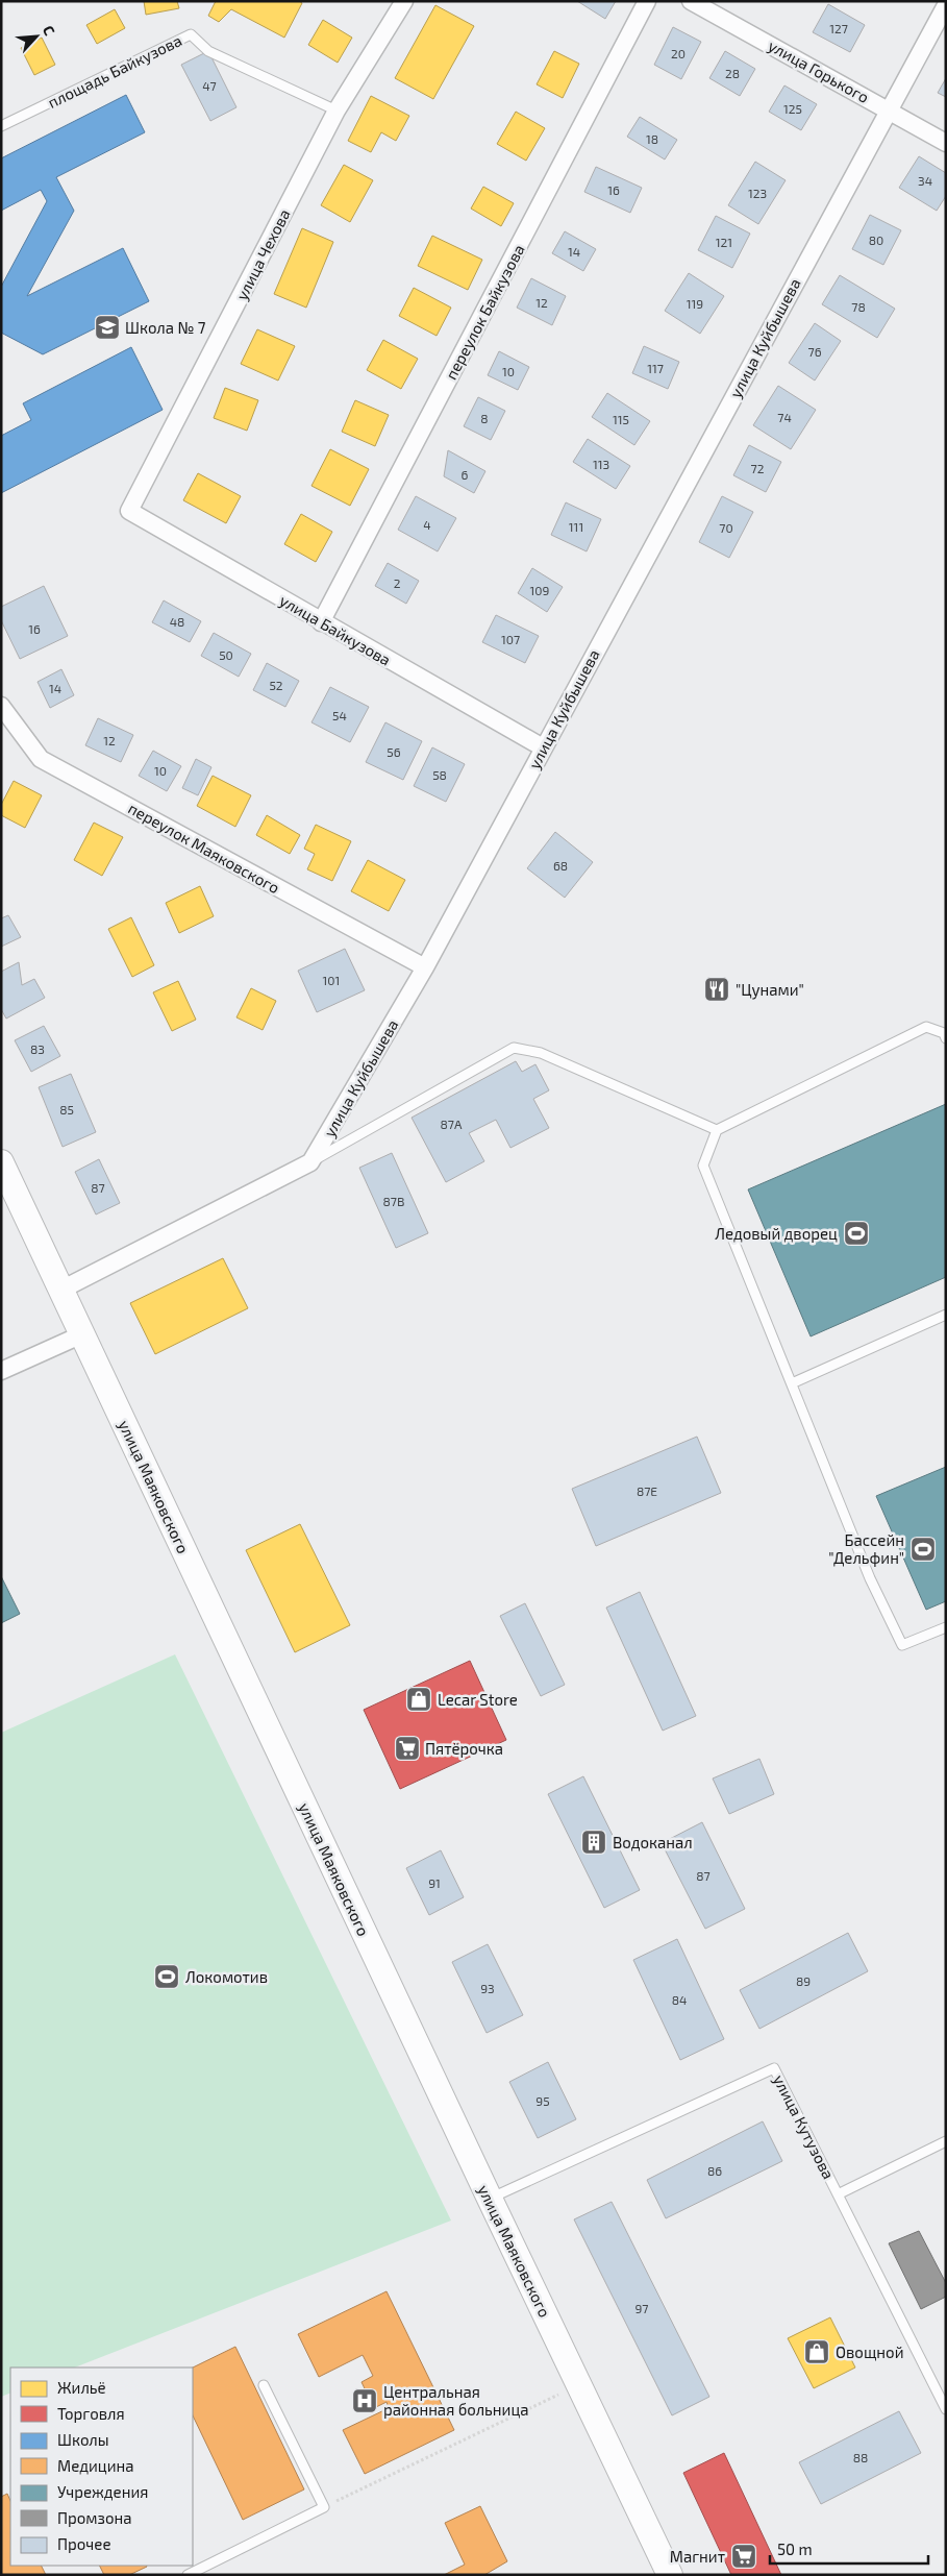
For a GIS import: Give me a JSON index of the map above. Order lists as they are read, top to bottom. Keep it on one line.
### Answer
{"streets":{"main road":["улица Маяковского"],"street":["улица Горького","улица Чехова","переулок Байкузова","улица Куйбышева","улица Байкузова","переулок Маяковского"],"lane":["площадь Байкузова","улица Кутузова"]},"crossings":[["площадь Байкузова","улица Чехова"],["улица Горького","улица Куйбышева"],["улица Чехова","улица Байкузова"],["переулок Байкузова","улица Байкузова"],["улица Куйбышева","улица Байкузова"],["улица Куйбышева","переулок Маяковского"],["улица Маяковского","улица Кутузова"]],"places":{"school or university":["Школа № 7"],"restaurant":["\"Цунами\""],"sports":["Ледовый дворец","Бассейн \"Дельфин\"","Локомотив"],"shop":["Lecar Store","Овощной"],"supermarket":["Пятёрочка","Магнит"],"building":["Водоканал"],"hospital":["Центральная районная больница"]},"house_numbers":["127","20","28","47","125","18","34","16","123","80","121","14","12","119","78","76","117","10","74","8","115","113","72","6","4","111","70","2","109","48","16","107","50","52","14","54","12","56","10","58","68","101","83","85","87А","87","87В","87Е","87","91","89","93","84","95","86","97","88"],"legend":["Жильё","Торговля","Школы","Медицина","Учреждения","Промзона","Прочее"],"scale_bar":"50 m","north":"top right"}
